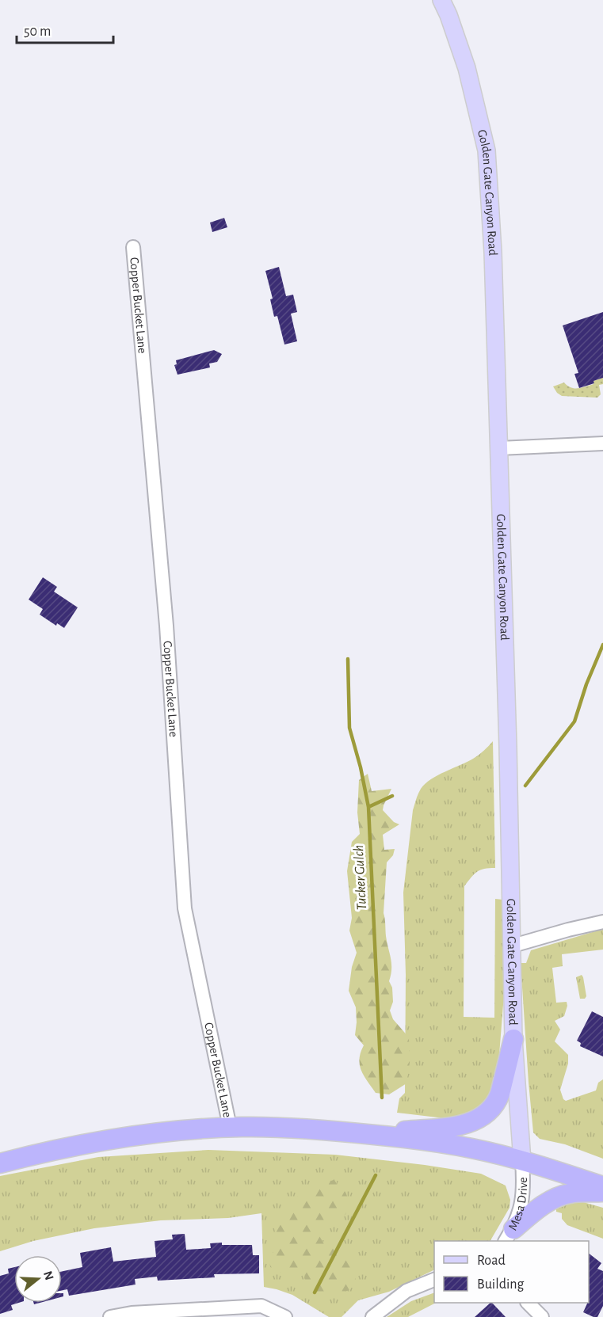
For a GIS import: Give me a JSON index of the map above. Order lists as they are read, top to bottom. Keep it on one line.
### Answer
{"streets":{"main road":["Golden Gate Canyon Road"],"street":["Copper Bucket Lane","Mesa Drive"]},"crossings":[["Golden Gate Canyon Road","Mesa Drive"]],"water":["Tucker Gulch"],"legend":["Road","Building"],"scale_bar":"50 m","north":"right"}
